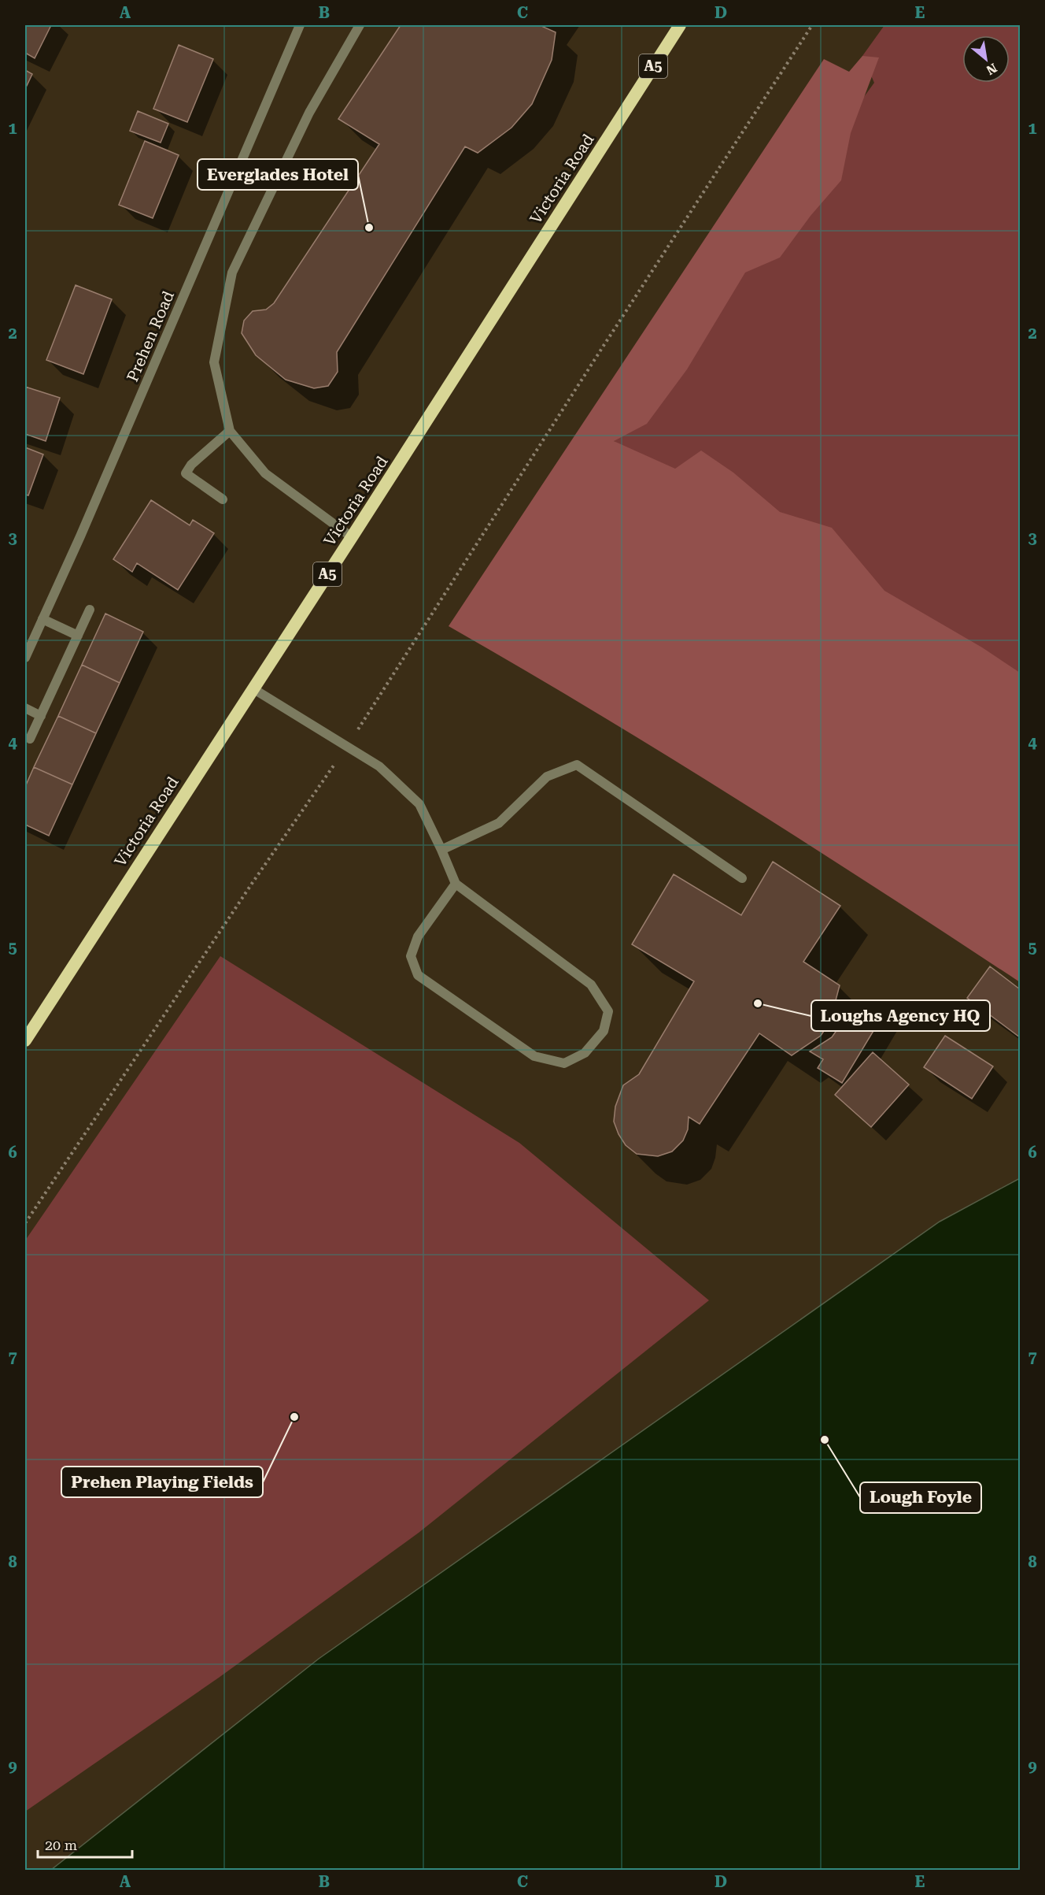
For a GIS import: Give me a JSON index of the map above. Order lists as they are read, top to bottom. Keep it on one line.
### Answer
{"streets":{"highway":["A5","Victoria Road"],"street":["Prehen Road"]},"places":["Everglades Hotel","Loughs Agency HQ","Prehen Playing Fields","Lough Foyle"],"scale_bar":"20 m","north":"bottom right","grid":{"columns":["A","B","C","D","E"],"rows":["1","2","3","4","5","6","7","8","9"]}}
